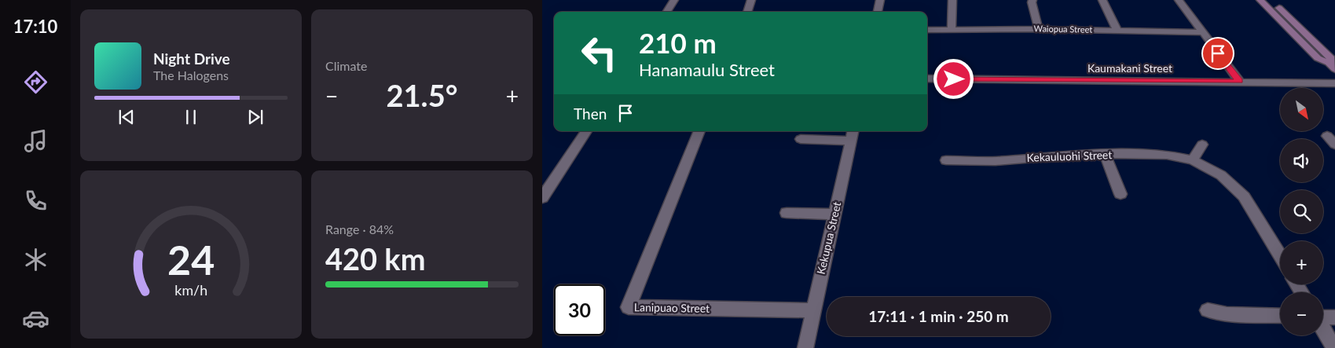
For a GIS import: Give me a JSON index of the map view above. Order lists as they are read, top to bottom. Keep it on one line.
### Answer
{"streets":{"street":["Waiopua Street","Kaumakani Street","Kekauluohi Street","Kekupua Street","Lanipuao Street"]},"crossings":[["Kekupua Street","Lanipuao Street"]],"north":"bottom right","page":{"tabs":"17:10","tile":["Climate",["Range · 84%","420 km"]],"turn":["210 m","Hanamaulu Street"],"song":["Night Drive","The Halogens"],"heat":["−","21.5°","+"],"map_buttons":["+","−"],"then":"Then","limit":"30","trip":"17:11 · 1 min · 250 m","gauge":["24","km/h"]}}
